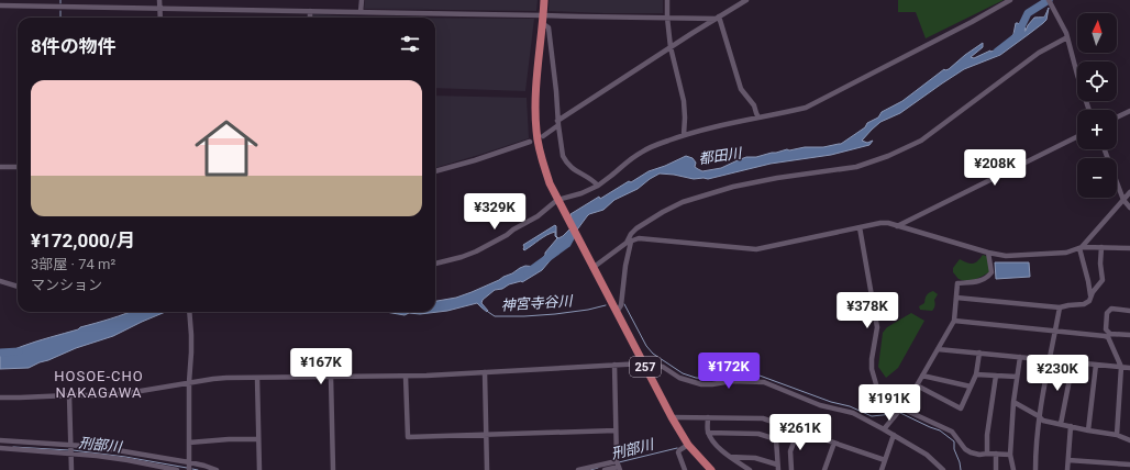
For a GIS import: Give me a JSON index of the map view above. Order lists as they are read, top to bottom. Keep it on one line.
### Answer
{"streets":{"highway":["257"]},"districts":["HOSOE-CHO NAKAGAWA"],"water":["都田川","神宮寺谷川","刑部川"],"north":"top","page":{"map_buttons":["+","−"],"heading":"8件の物件","list":[{"name":"¥172,000/月","note":"3部屋 · 74 m² · マンション"}],"price":["¥208K","¥329K","¥378K","¥167K","¥172K","¥230K","¥191K","¥261K"]}}
